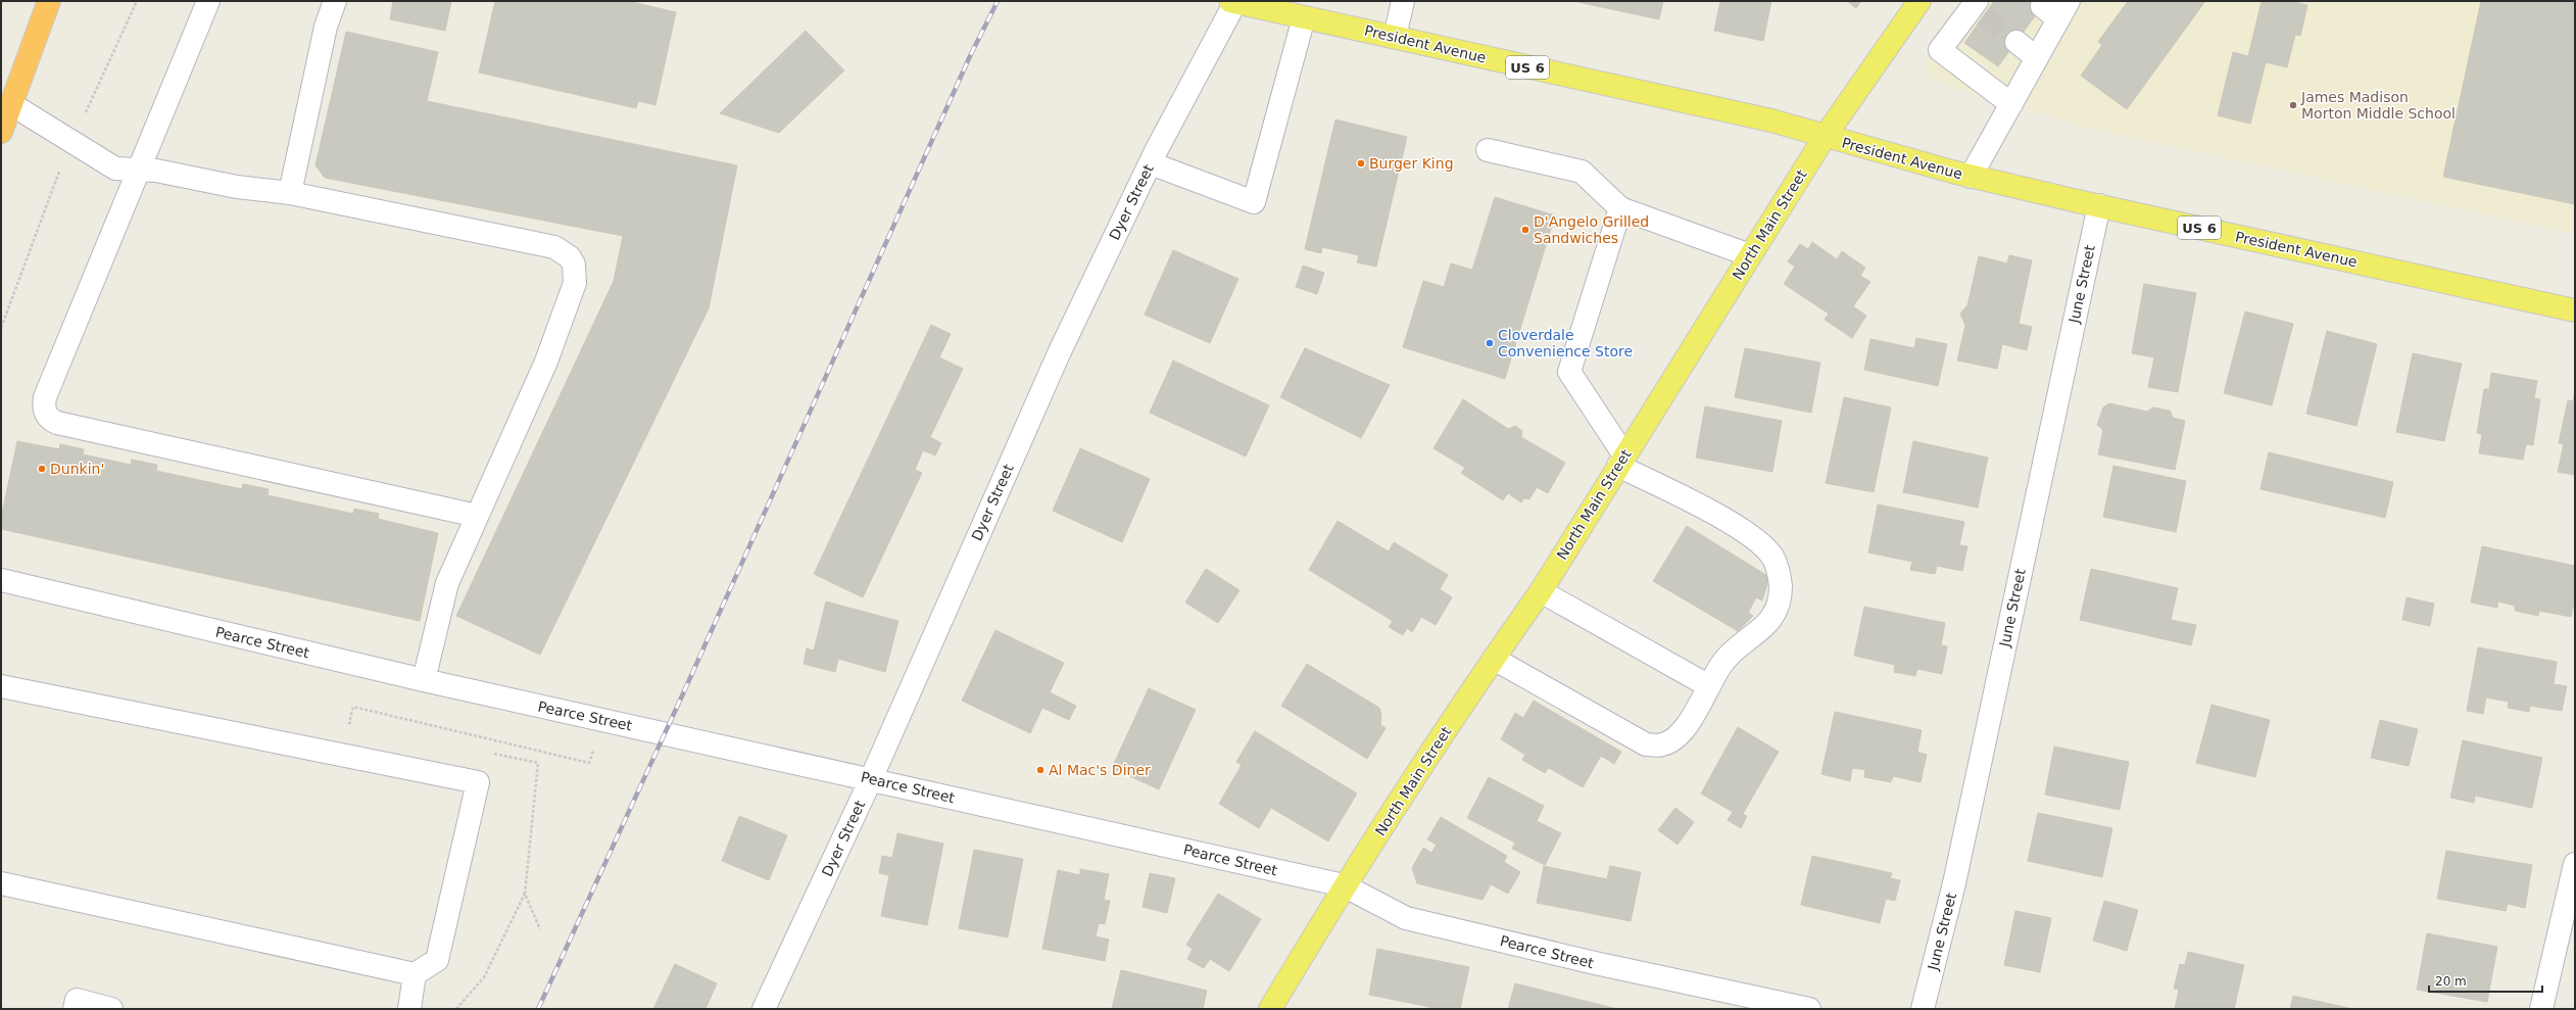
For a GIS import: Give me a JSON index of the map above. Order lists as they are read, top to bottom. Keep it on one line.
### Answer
{"streets":{"main road":["President Avenue","US 6","North Main Street"],"street":["Dyer Street","June Street","Pearce Street"]},"crossings":[["President Avenue","Dyer Street"],["President Avenue","North Main Street"],["President Avenue","June Street"],["Dyer Street","Pearce Street"],["North Main Street","Pearce Street"]],"places":["James Madison Morton Middle School","Burger King","D'Angelo Grilled Sandwiches","Cloverdale Convenience Store","Dunkin'","Al Mac's Diner"],"scale_bar":"20 m"}
